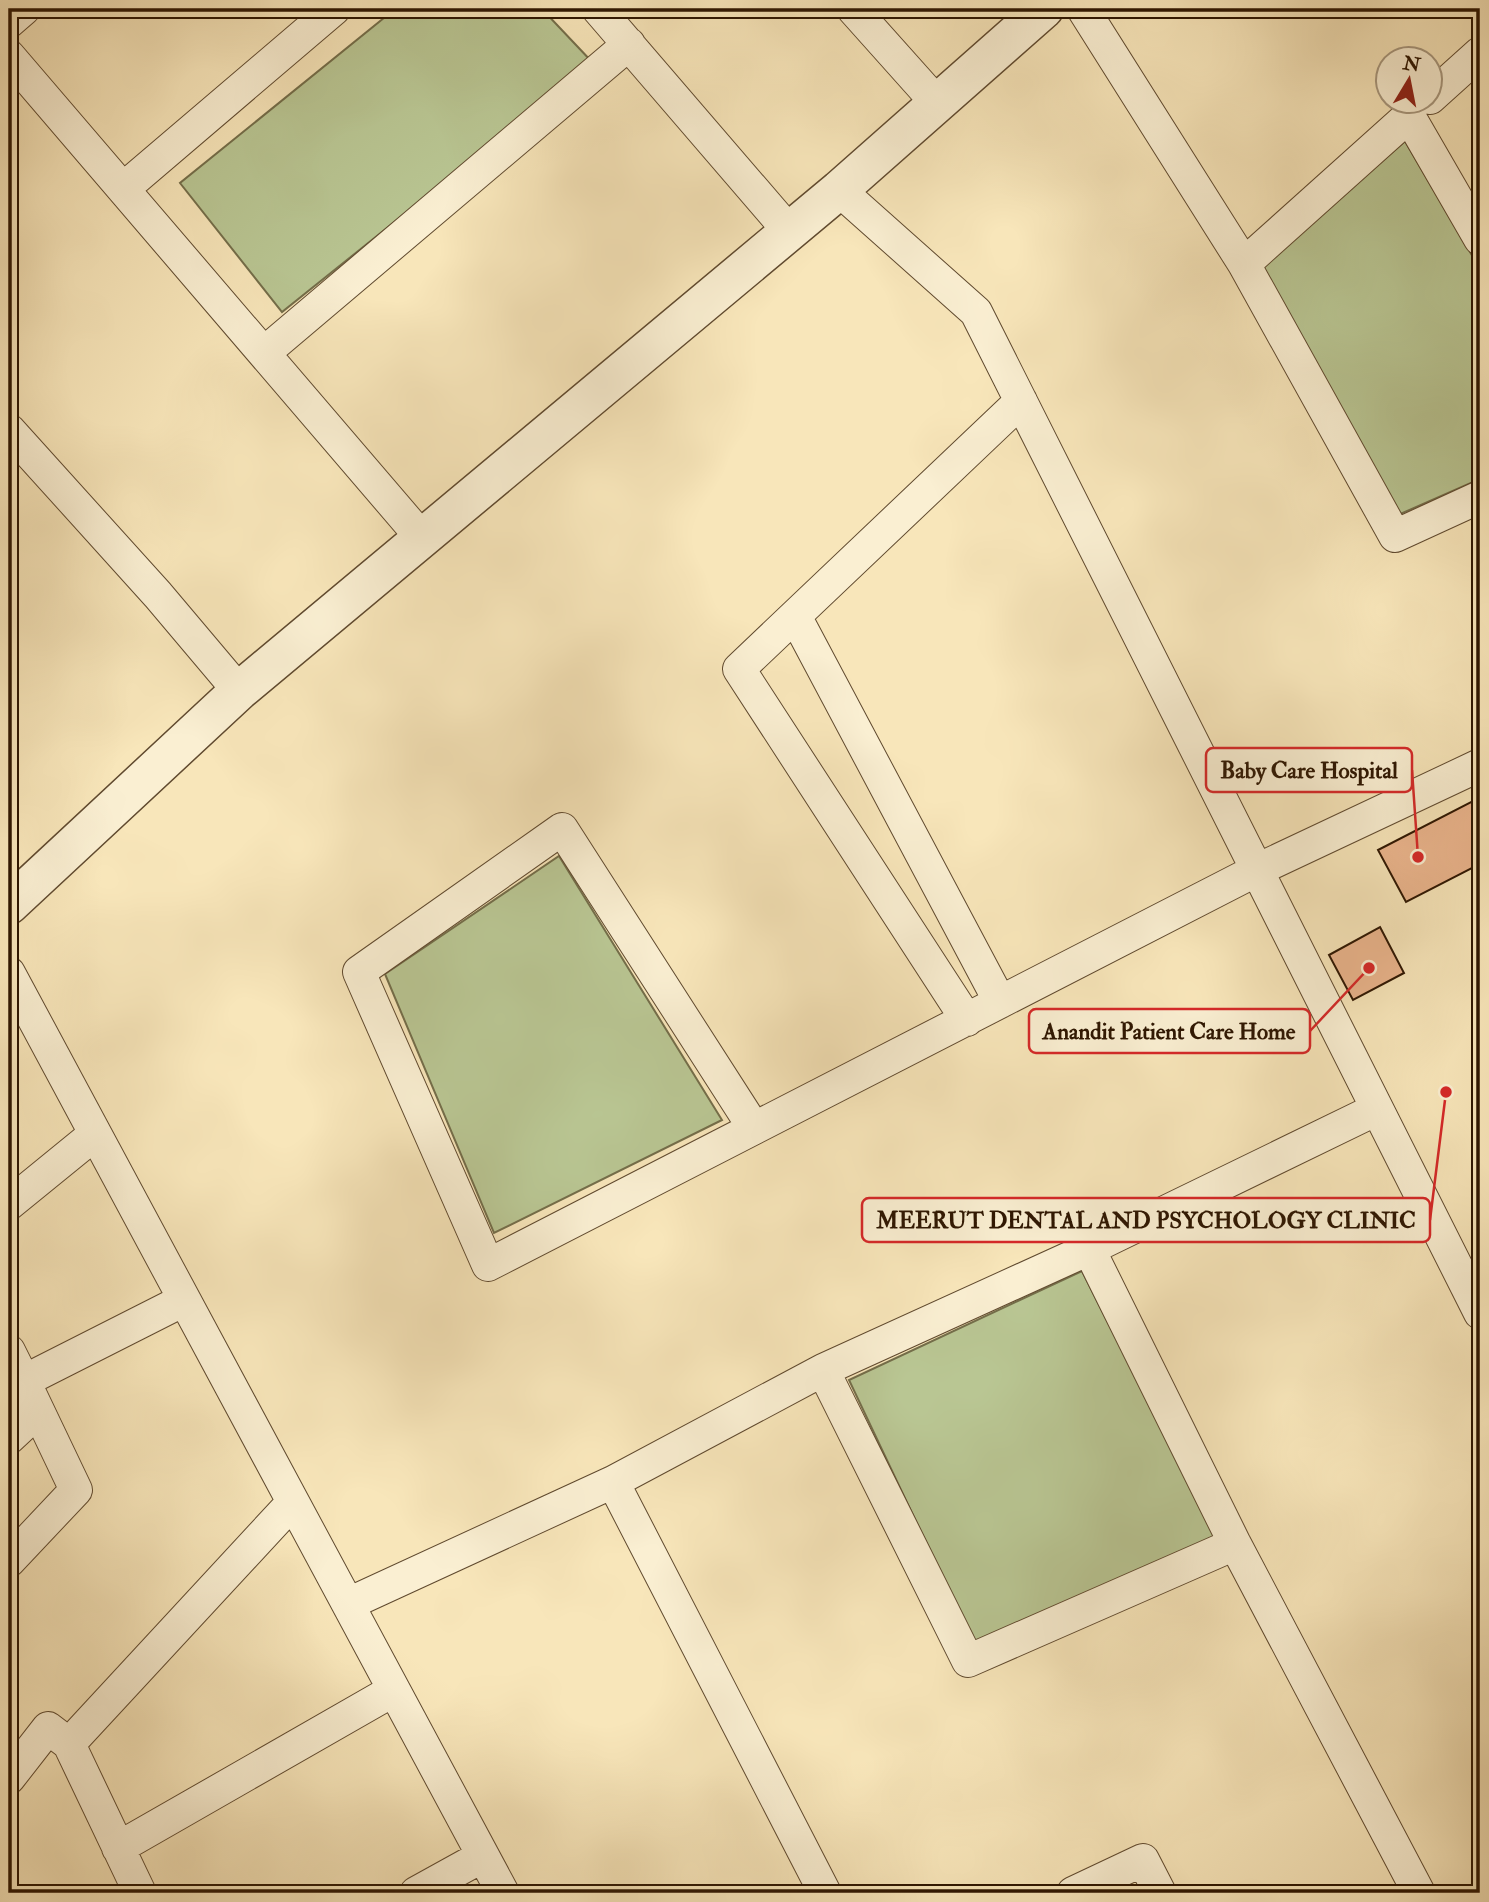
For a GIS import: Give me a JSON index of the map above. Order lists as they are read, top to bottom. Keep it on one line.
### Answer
{"places":["Baby Care Hospital","Anandit Patient Care Home","MEERUT DENTAL AND PSYCHOLOGY CLINIC"],"north":"top"}
